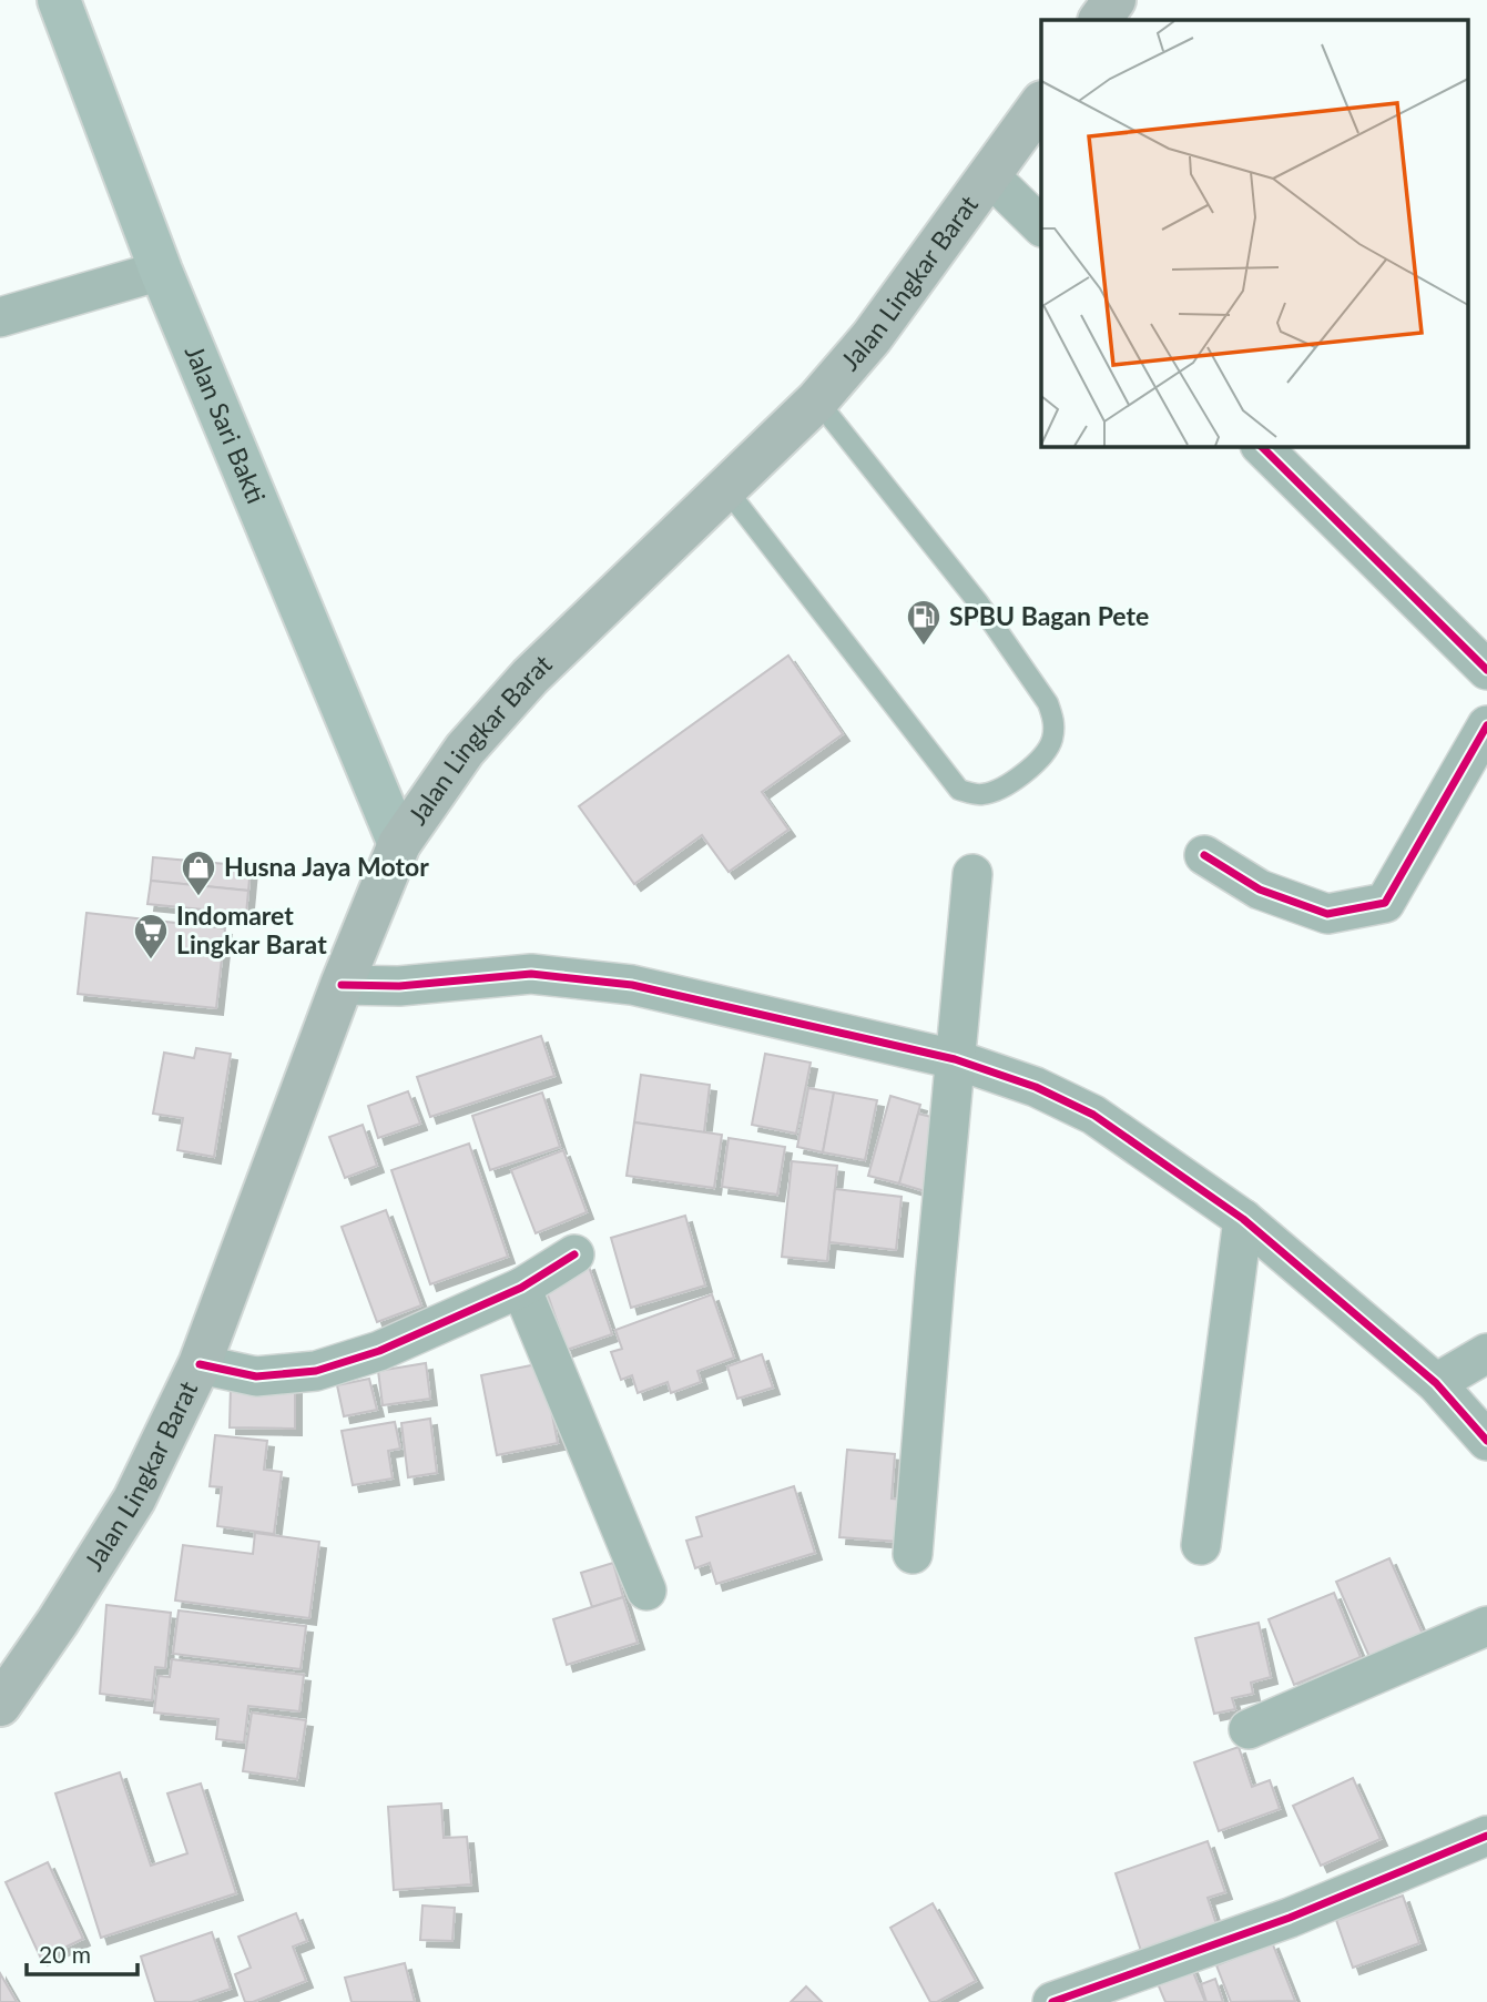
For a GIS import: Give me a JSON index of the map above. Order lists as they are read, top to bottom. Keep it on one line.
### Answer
{"streets":{"highway":["Jalan Lingkar Barat"],"main road":["Jalan Sari Bakti"]},"crossings":[["Jalan Lingkar Barat","Jalan Sari Bakti"]],"places":{"fuel station":["SPBU Bagan Pete"],"shop":["Husna Jaya Motor"],"supermarket":["Indomaret Lingkar Barat"]},"scale_bar":"20 m"}
